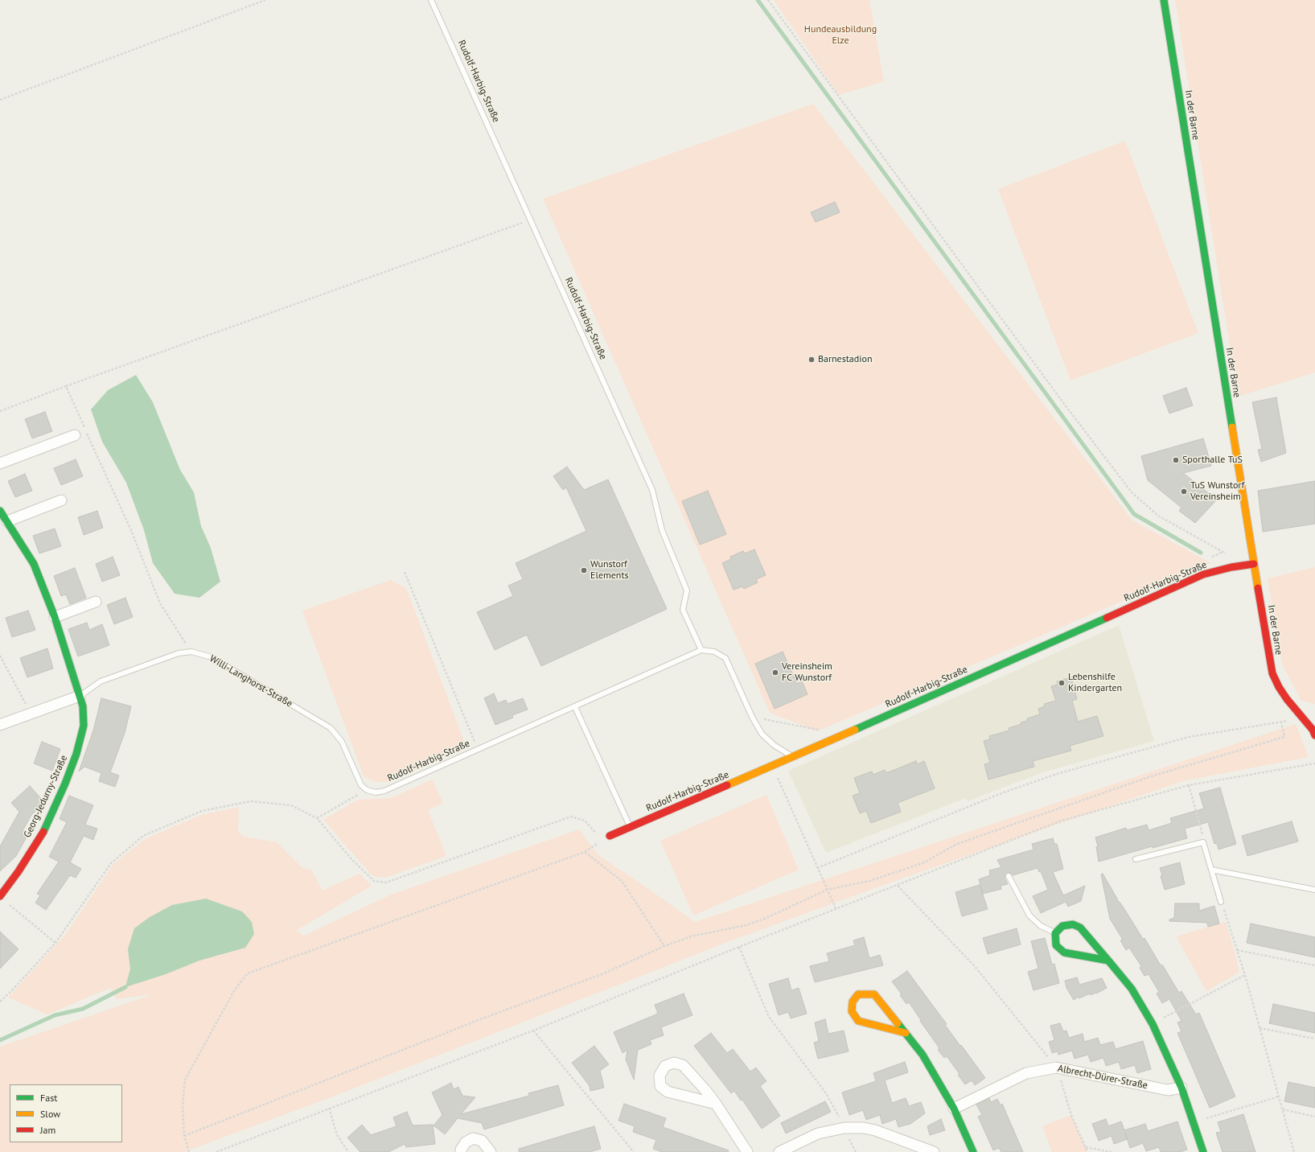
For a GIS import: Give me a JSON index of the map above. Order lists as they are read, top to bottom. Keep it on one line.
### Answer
{"streets":{"street":["Rudolf-Harbig-Straße","In der Barne","Willi-Langhorst-Straße","Georg-Jedurny-Straße","Albrecht-Dürer-Straße"]},"crossings":[["Rudolf-Harbig-Straße","In der Barne"],["Rudolf-Harbig-Straße","Willi-Langhorst-Straße"],["Willi-Langhorst-Straße","Georg-Jedurny-Straße"]],"parks":["Hundeausbildung Elze"],"places":["Barnestadion","Sporthalle TuS","TuS Wunstorf Vereinsheim","Wunstorf Elements","Vereinsheim FC Wunstorf","Lebenshilfe Kindergarten"],"legend":["Fast","Slow","Jam"]}
